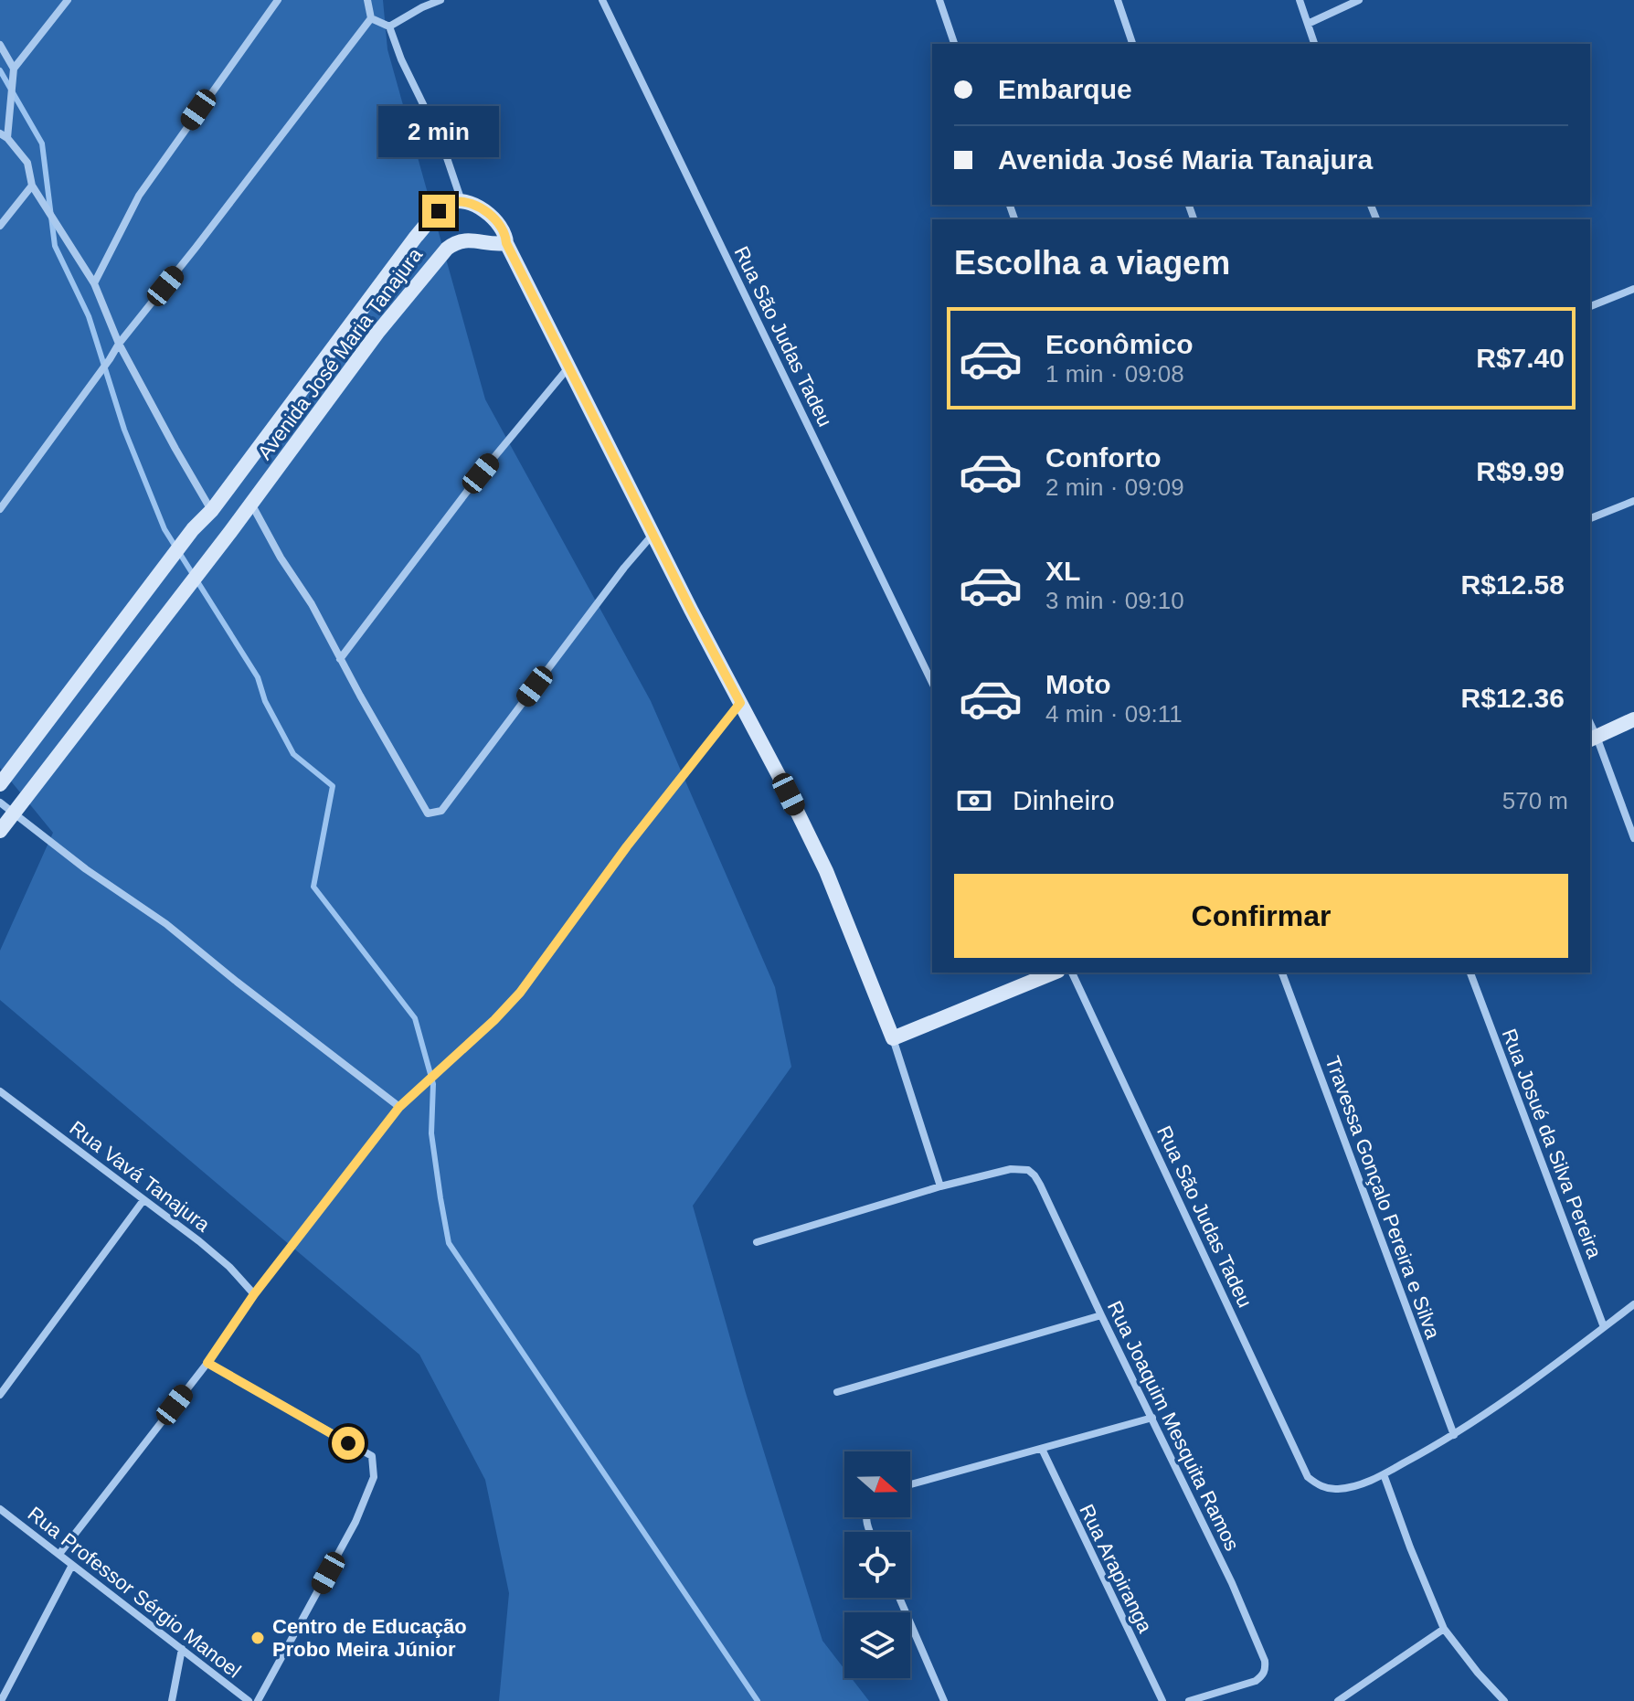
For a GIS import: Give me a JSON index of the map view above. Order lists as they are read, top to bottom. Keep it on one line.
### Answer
{"streets":{"street":["Rua São Judas Tadeu","Avenida José Maria Tanajura","Rua Josué da Silva Pereira","Rua Vavá Tanajura","Travessa Gonçalo Pereira e Silva","Rua Joaquim Mesquita Ramos","Rua Arapiranga","Rua Professor Sérgio Manoel"]},"places":["Centro de Educação Probo Meira Júnior"],"north":"right","page":{"banner":["Embarque","Avenida José Maria Tanajura"],"bubble":"2 min","heading":"Escolha a viagem","list":[{"name":"Econômico","note":"1 min · 09:08","value":"R$7.40"},{"name":"Conforto","note":"2 min · 09:09","value":"R$9.99"},{"name":"XL","note":"3 min · 09:10","value":"R$12.58"},{"name":"Moto","note":"4 min · 09:11","value":"R$12.36"}],"pay":["Dinheiro","570 m"],"buttons":"Confirmar"}}
